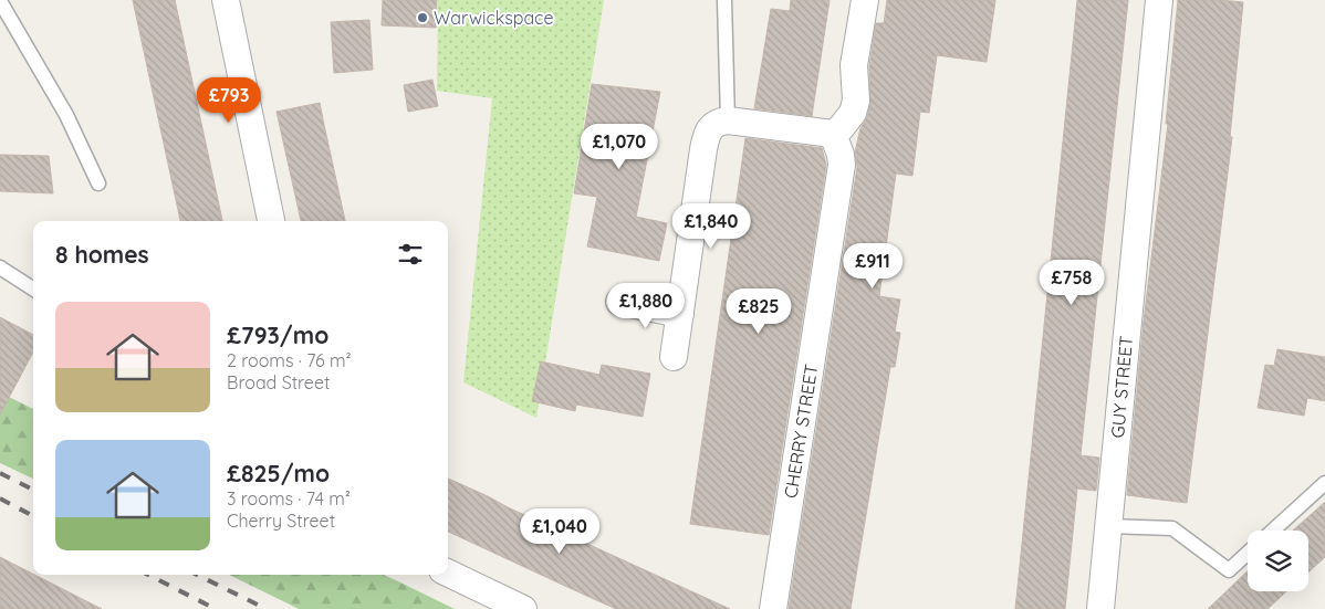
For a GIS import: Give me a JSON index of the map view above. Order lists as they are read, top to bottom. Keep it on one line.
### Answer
{"streets":{"street":["GUY STREET","CHERRY STREET"]},"places":["Warwickspace"],"page":{"price":["£793","£1,070","£1,840","£911","£758","£1,880","£825","£1,040"],"heading":"8 homes","list":[{"name":"£793/mo","note":"2 rooms · 76 m² · Broad Street"},{"name":"£825/mo","note":"3 rooms · 74 m² · Cherry Street"}]}}
